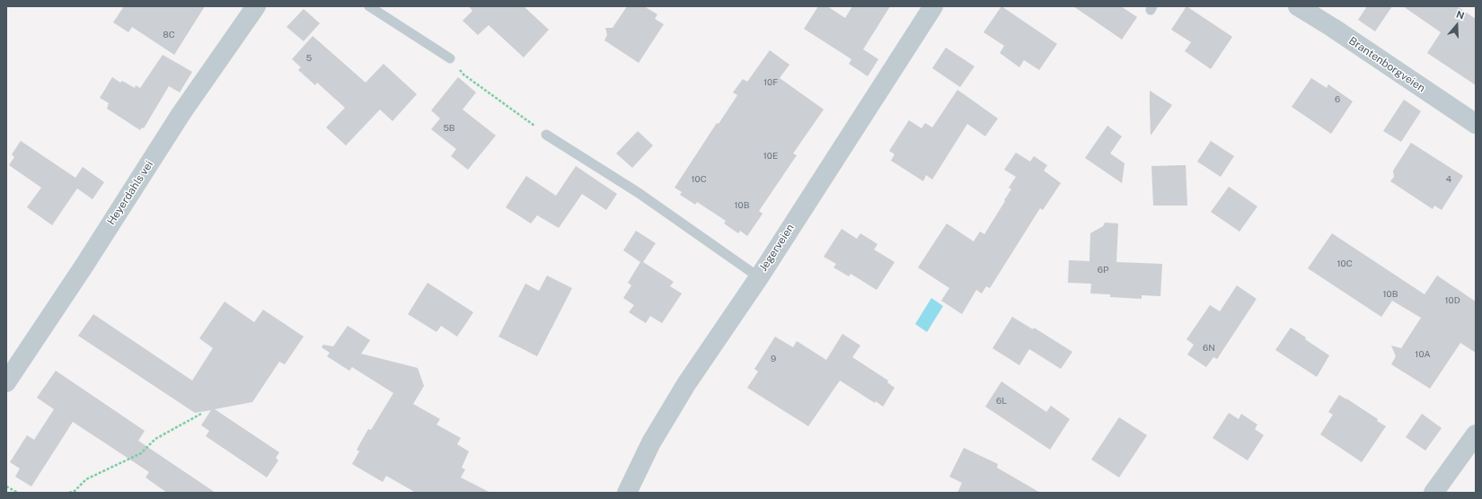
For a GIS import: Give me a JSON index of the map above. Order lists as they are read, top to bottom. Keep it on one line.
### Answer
{"streets":{"street":["Brantenborgveien","Heyerdahls vei","Jegerveien"]},"house_numbers":["8C","5","10F","6","5B","10E","10C","4","10B","10C","6P","10B","10D","6N","10A","9","6L"],"north":"top"}
